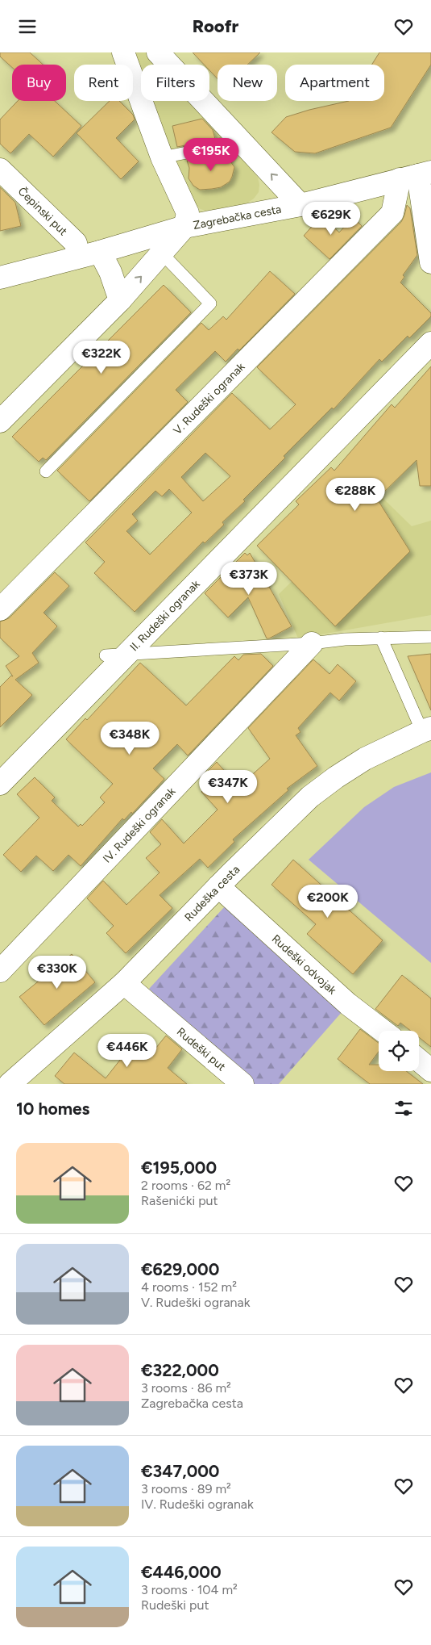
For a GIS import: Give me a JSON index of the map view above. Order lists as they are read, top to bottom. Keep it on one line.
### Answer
{"streets":{"street":["Čepinski put","Zagrebačka cesta","V. Rudeški ogranak","II. Rudeški ogranak","IV. Rudeški ogranak","Rudeška cesta","Rudeški odvojak","Rudeški put"]},"crossings":[["Čepinski put","Zagrebačka cesta"],["Zagrebačka cesta","V. Rudeški ogranak"],["Rudeška cesta","Rudeški odvojak"],["Rudeška cesta","Rudeški put"]],"page":{"header":"Roofr","chip":["Buy","Rent","Filters","New","Apartment"],"price":["€195K","€629K","€322K","€288K","€373K","€348K","€347K","€200K","€330K","€446K"],"heading":"10 homes","list":[{"name":"€195,000","note":"2 rooms · 62 m² · Rašenićki put"},{"name":"€629,000","note":"4 rooms · 152 m² · V. Rudeški ogranak"},{"name":"€322,000","note":"3 rooms · 86 m² · Zagrebačka cesta"},{"name":"€347,000","note":"3 rooms · 89 m² · IV. Rudeški ogranak"},{"name":"€446,000","note":"3 rooms · 104 m² · Rudeški put"}]}}
